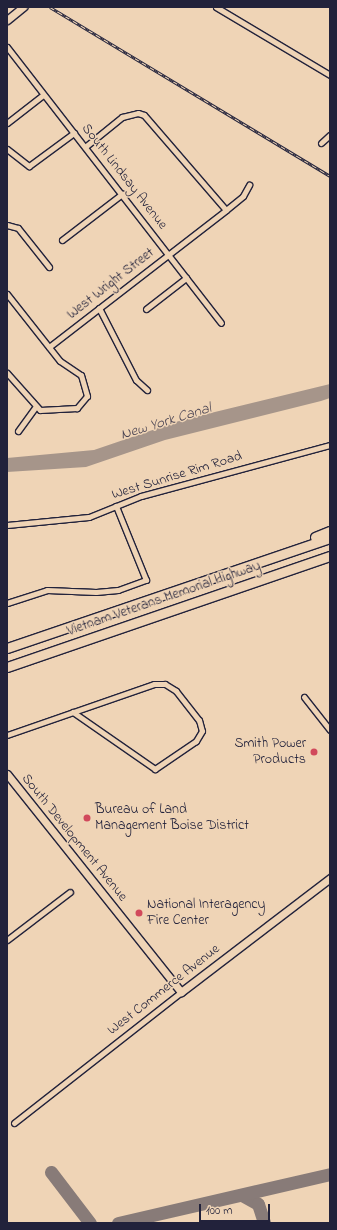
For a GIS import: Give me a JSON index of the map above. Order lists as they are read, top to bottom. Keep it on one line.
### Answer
{"streets":{"highway":["Vietnam Veterans Memorial Highway"],"street":["South Lindsay Avenue","West Wright Street","West Sunrise Rim Road","South Development Avenue","West Commerce Avenue"]},"crossings":[["South Lindsay Avenue","West Wright Street"],["South Development Avenue","West Commerce Avenue"]],"water":["New York Canal"],"places":["Smith Power Products","Bureau of Land Management Boise District","National Interagency Fire Center"],"scale_bar":"100 m"}
